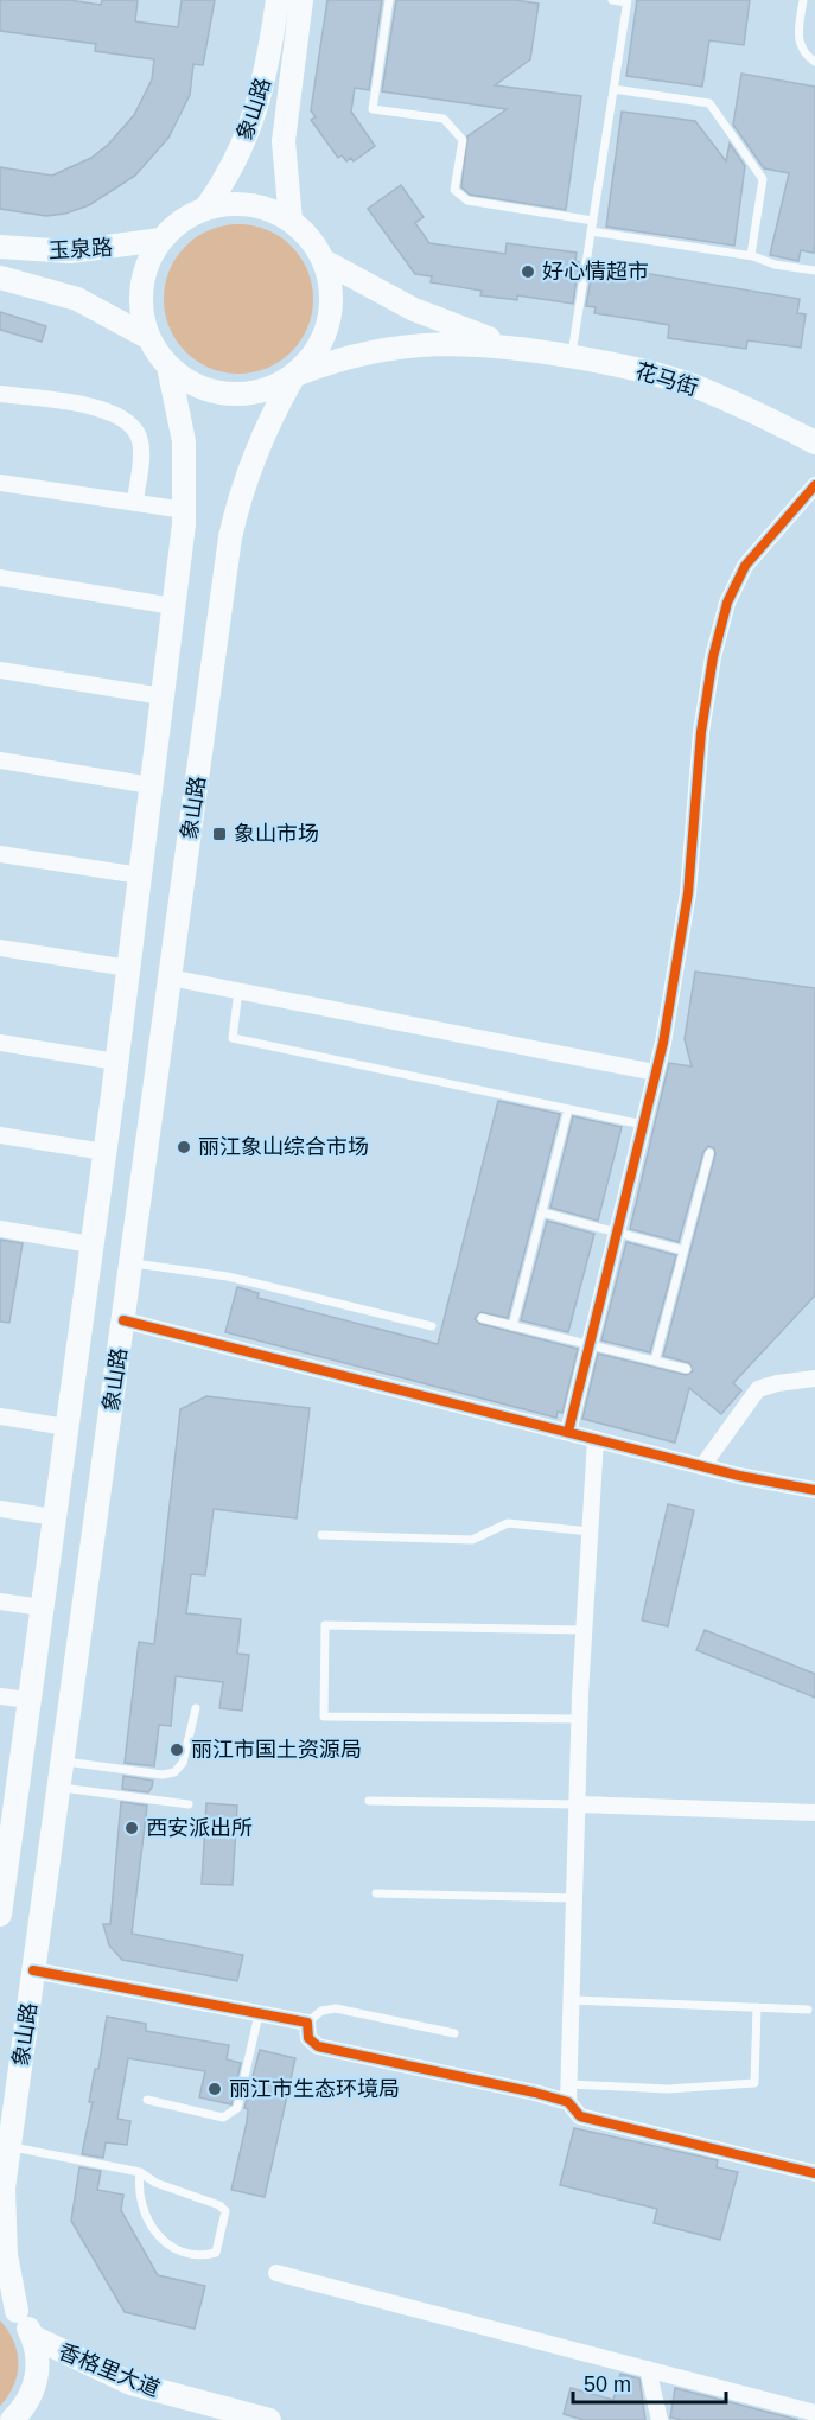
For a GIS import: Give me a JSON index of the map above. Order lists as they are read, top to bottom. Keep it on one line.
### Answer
{"streets":{"main road":["象山路","玉泉路","花马街","香格里大道"]},"crossings":[["象山路","玉泉路"],["象山路","花马街"],["玉泉路","花马街"]],"places":{"other":["好心情超市","丽江象山综合市场","丽江市国土资源局","西安派出所","丽江市生态环境局"],"transit":["象山市场"]},"scale_bar":"50 m"}
